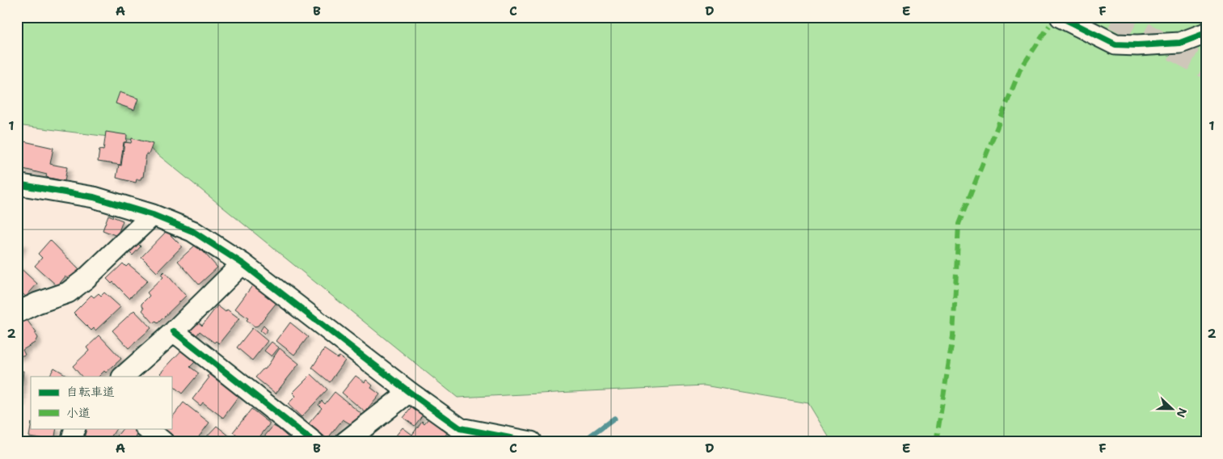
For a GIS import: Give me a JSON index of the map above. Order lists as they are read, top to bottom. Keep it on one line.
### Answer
{"legend":["自転車道","小道"],"north":"right","grid":{"columns":["A","B","C","D","E","F"],"rows":["1","2"]}}
